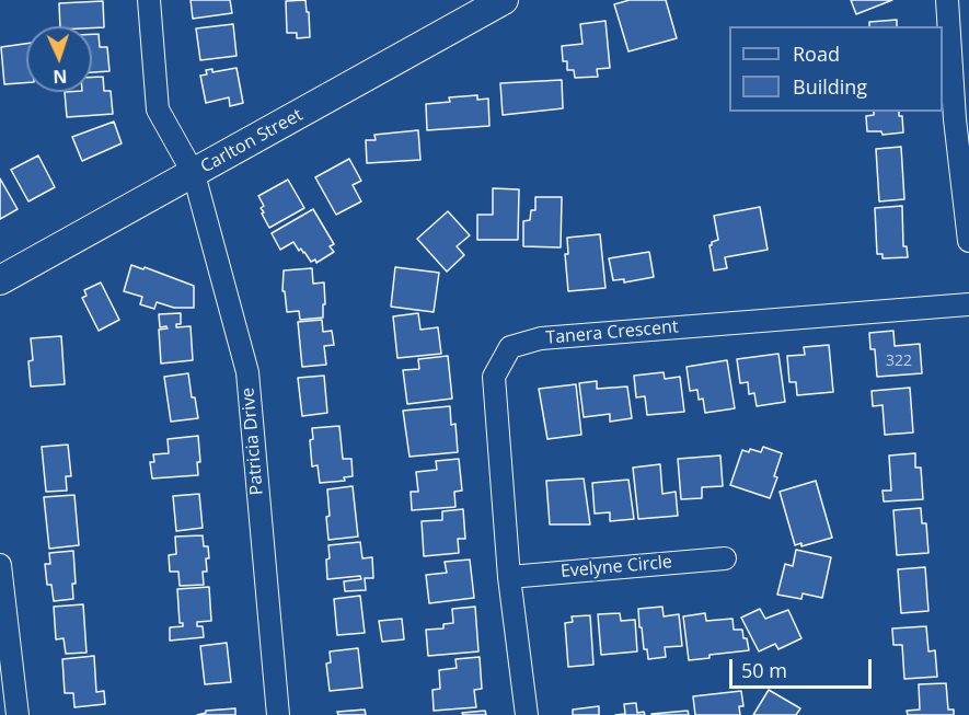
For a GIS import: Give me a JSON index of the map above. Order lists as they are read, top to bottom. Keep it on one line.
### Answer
{"streets":{"main road":["Carlton Street"],"street":["Tanera Crescent","Patricia Drive","Evelyne Circle"]},"crossings":[["Carlton Street","Patricia Drive"],["Tanera Crescent","Evelyne Circle"]],"house_numbers":["322"],"legend":["Road","Building"],"scale_bar":"50 m","north":"bottom"}
